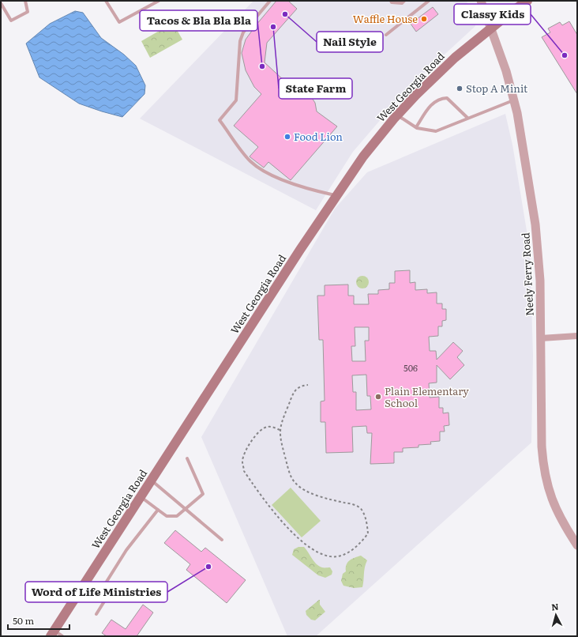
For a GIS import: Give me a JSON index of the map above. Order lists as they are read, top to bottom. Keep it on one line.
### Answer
{"streets":{"main road":["West Georgia Road"],"street":["Neely Ferry Road"]},"crossings":[["West Georgia Road","Neely Ferry Road"]],"places":["Nail Style","Waffle House","State Farm","Classy Kids","Tacos & Bla Bla Bla","Stop A Minit","Food Lion","Plain Elementary School","Word of Life Ministries"],"house_numbers":["506"],"scale_bar":"50 m","north":"top"}
